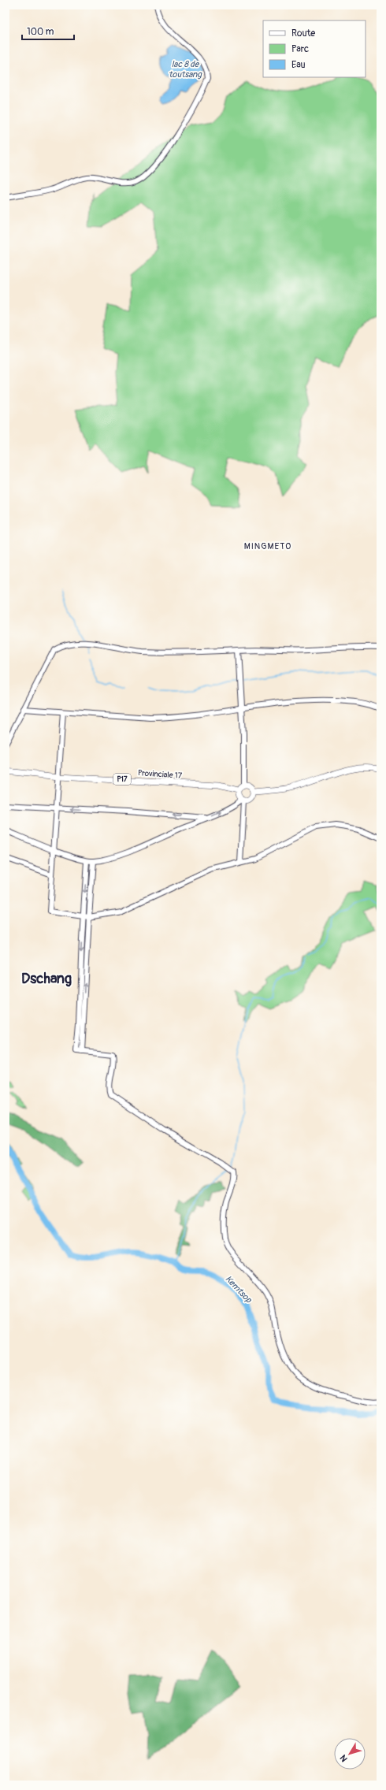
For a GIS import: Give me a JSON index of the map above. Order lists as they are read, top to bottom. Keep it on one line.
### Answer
{"streets":{"main road":["Provinciale 17","P17"]},"districts":["MINGMETO","Dschang"],"water":["lac 8 de toutsang","Kemtsop"],"legend":["Route","Parc","Eau"],"scale_bar":"100 m","north":"bottom left"}
